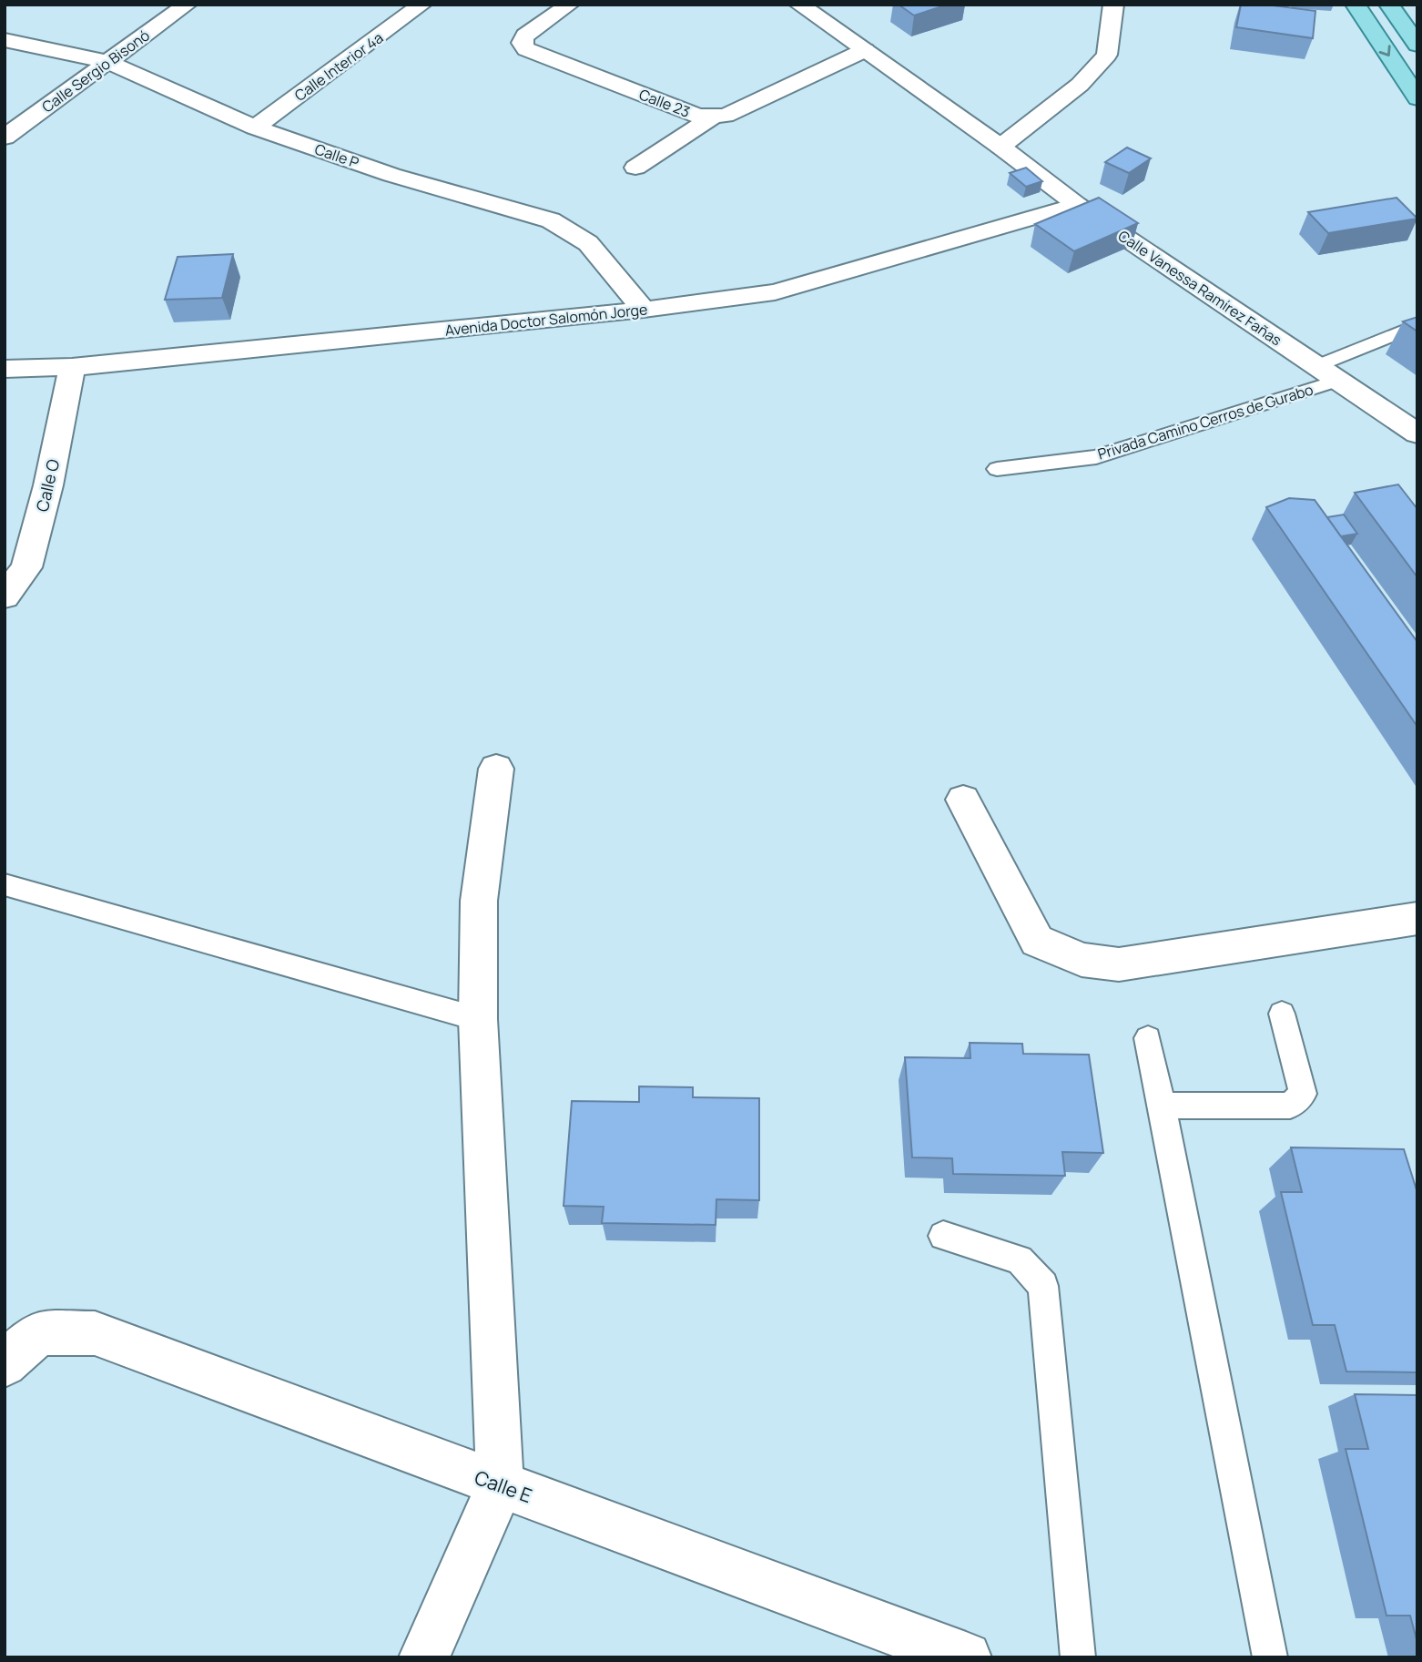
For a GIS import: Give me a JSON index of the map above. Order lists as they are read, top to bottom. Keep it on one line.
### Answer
{"streets":{"street":["Calle Interior 4a","Calle Sergio Bisonó","Calle 23","Calle P","Calle Vanessa Ramírez Fañas","Avenida Doctor Salomón Jorge","Calle O","Calle E"],"lane":["Privada Camino Cerros de Gurabo"]},"crossings":[["Calle Interior 4a","Calle P"],["Calle Sergio Bisonó","Calle P"],["Calle 23","Calle Vanessa Ramírez Fañas"],["Calle P","Avenida Doctor Salomón Jorge"],["Calle Vanessa Ramírez Fañas","Avenida Doctor Salomón Jorge"],["Calle Vanessa Ramírez Fañas","Privada Camino Cerros de Gurabo"],["Avenida Doctor Salomón Jorge","Calle O"]]}
